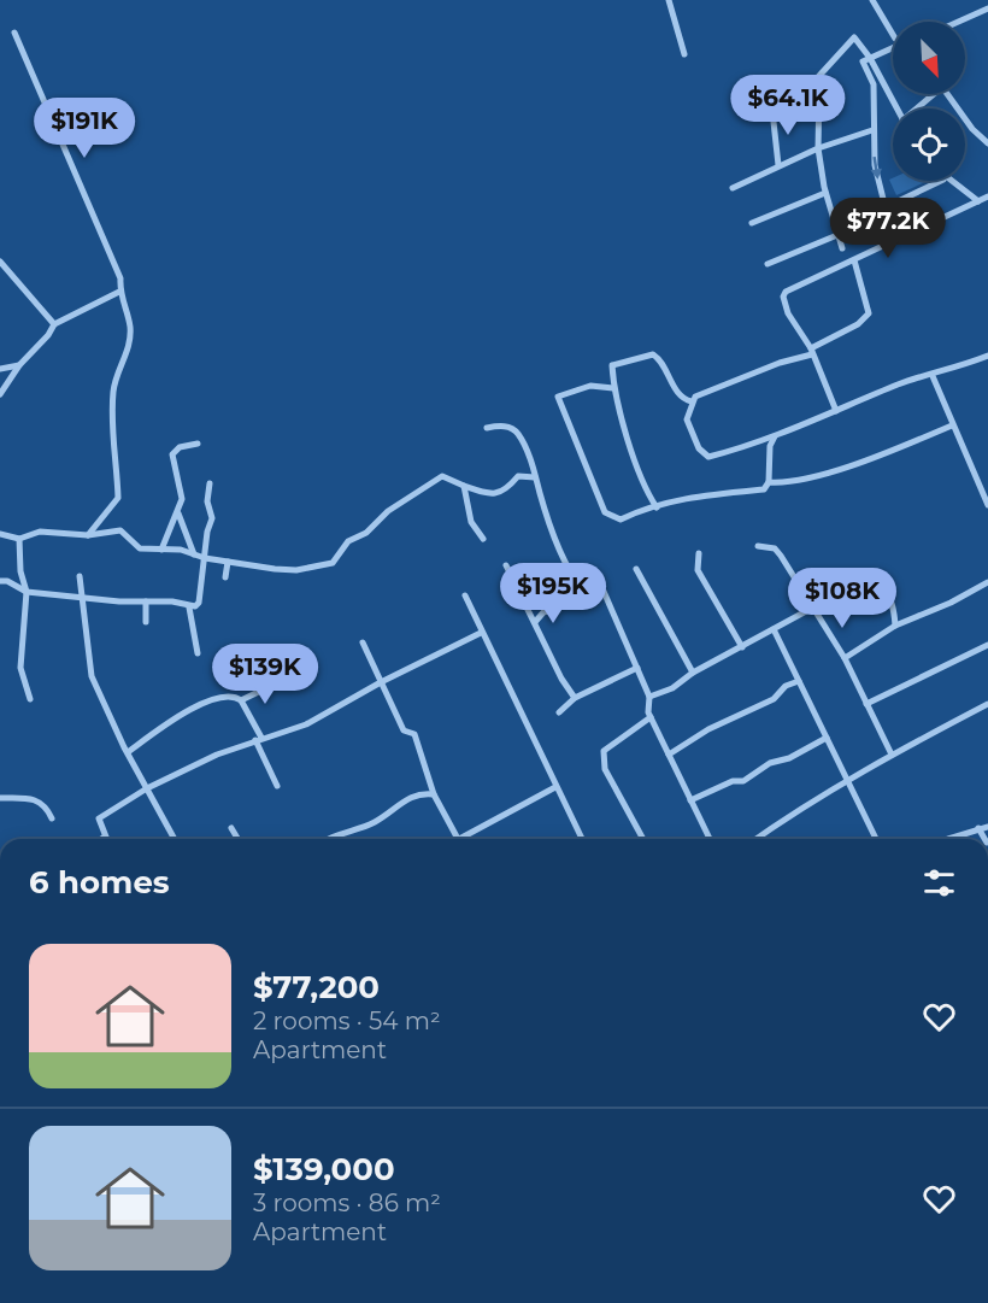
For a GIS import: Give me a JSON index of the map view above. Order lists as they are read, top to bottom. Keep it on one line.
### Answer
{"north":"bottom right","page":{"price":["$64.1K","$191K","$77.2K","$195K","$108K","$139K"],"heading":"6 homes","list":[{"name":"$77,200","note":"2 rooms · 54 m² · Apartment"},{"name":"$139,000","note":"3 rooms · 86 m² · Apartment"}]}}
